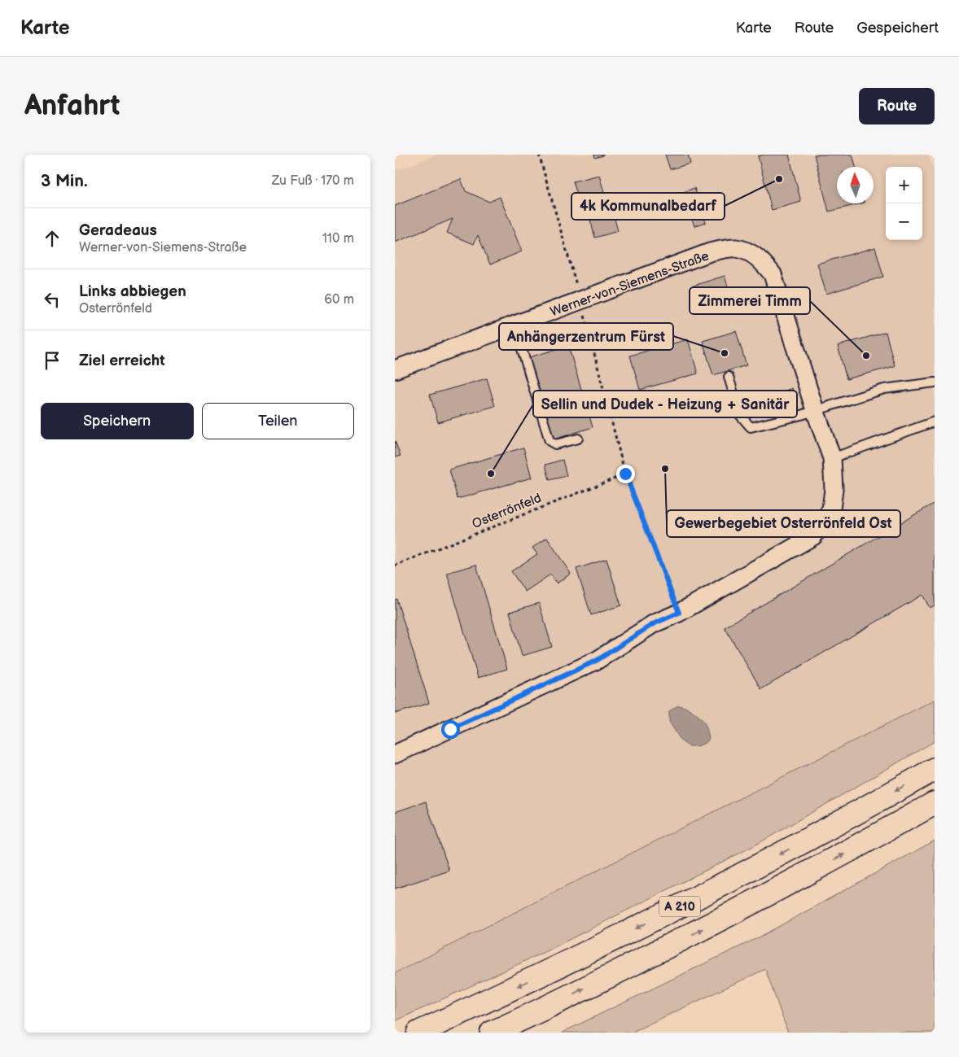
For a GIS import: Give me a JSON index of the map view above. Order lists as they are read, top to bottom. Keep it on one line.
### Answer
{"streets":{"highway":["A 210"],"street":["Werner-von-Siemens-Straße"],"path":["Osterrönfeld"]},"places":["4k Kommunalbedarf","Anhängerzentrum Fürst","Zimmerei Timm","Gewerbegebiet Osterrönfeld Ost","Sellin und Dudek - Heizung + Sanitär"],"north":"top","page":{"header":"Karte","nav":["Karte","Route","Gespeichert"],"buttons":["Route",["Speichern","Teilen"]],"title":"Anfahrt","heading":["3 Min.","Zu Fuß · 170 m"],"map_buttons":["+","−"],"list":[["Geradeaus","Werner-von-Siemens-Straße","110 m"],["Links abbiegen","Osterrönfeld","60 m"],"Ziel erreicht"]}}
